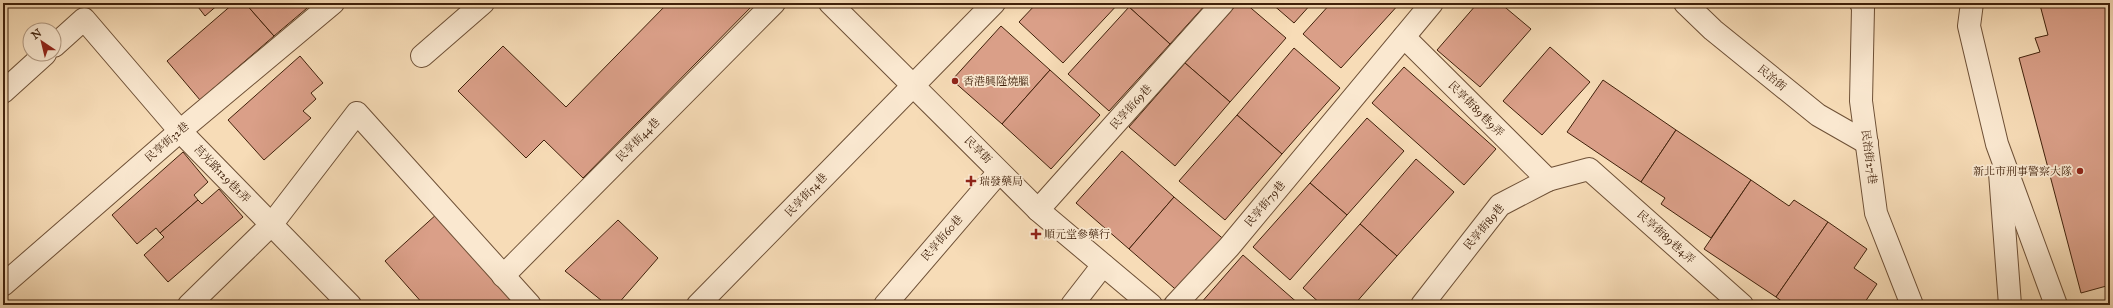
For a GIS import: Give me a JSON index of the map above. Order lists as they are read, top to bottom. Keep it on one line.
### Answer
{"streets":{"street":["民治街","民享街69巷","民享街89巷9弄","民享街44巷","民享街32巷","民享街","民治街27巷","莒光路129巷1弄","民享街54巷","民享街79巷","民享街89巷","民享街89巷4弄","民享街60巷"]},"crossings":[["民治街","民治街27巷"],["民享街69巷","民享街"],["民享街89巷9弄","民享街79巷"],["民享街89巷9弄","民享街89巷"],["民享街32巷","莒光路129巷1弄"],["民享街","民享街54巷"],["民享街","民享街60巷"],["民享街89巷","民享街89巷4弄"]],"places":{"other":["香港興隆燒臘","新北市刑事警察大隊"],"health":["瑞發藥局","順元堂參藥行"]},"north":"top left"}
